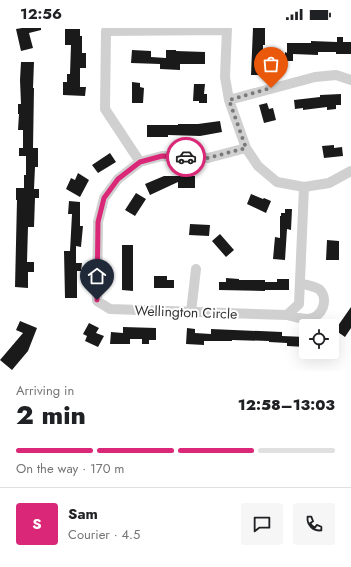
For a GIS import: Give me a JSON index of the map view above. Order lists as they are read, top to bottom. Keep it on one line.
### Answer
{"streets":{"street":["Wellington Circle"]},"page":{"status":"12:56","heading":["2 min","Arriving in","12:58–13:03"],"panel":["Sam","Courier · 4.5"],"bar":"On the way · 170 m","round":"S"}}
